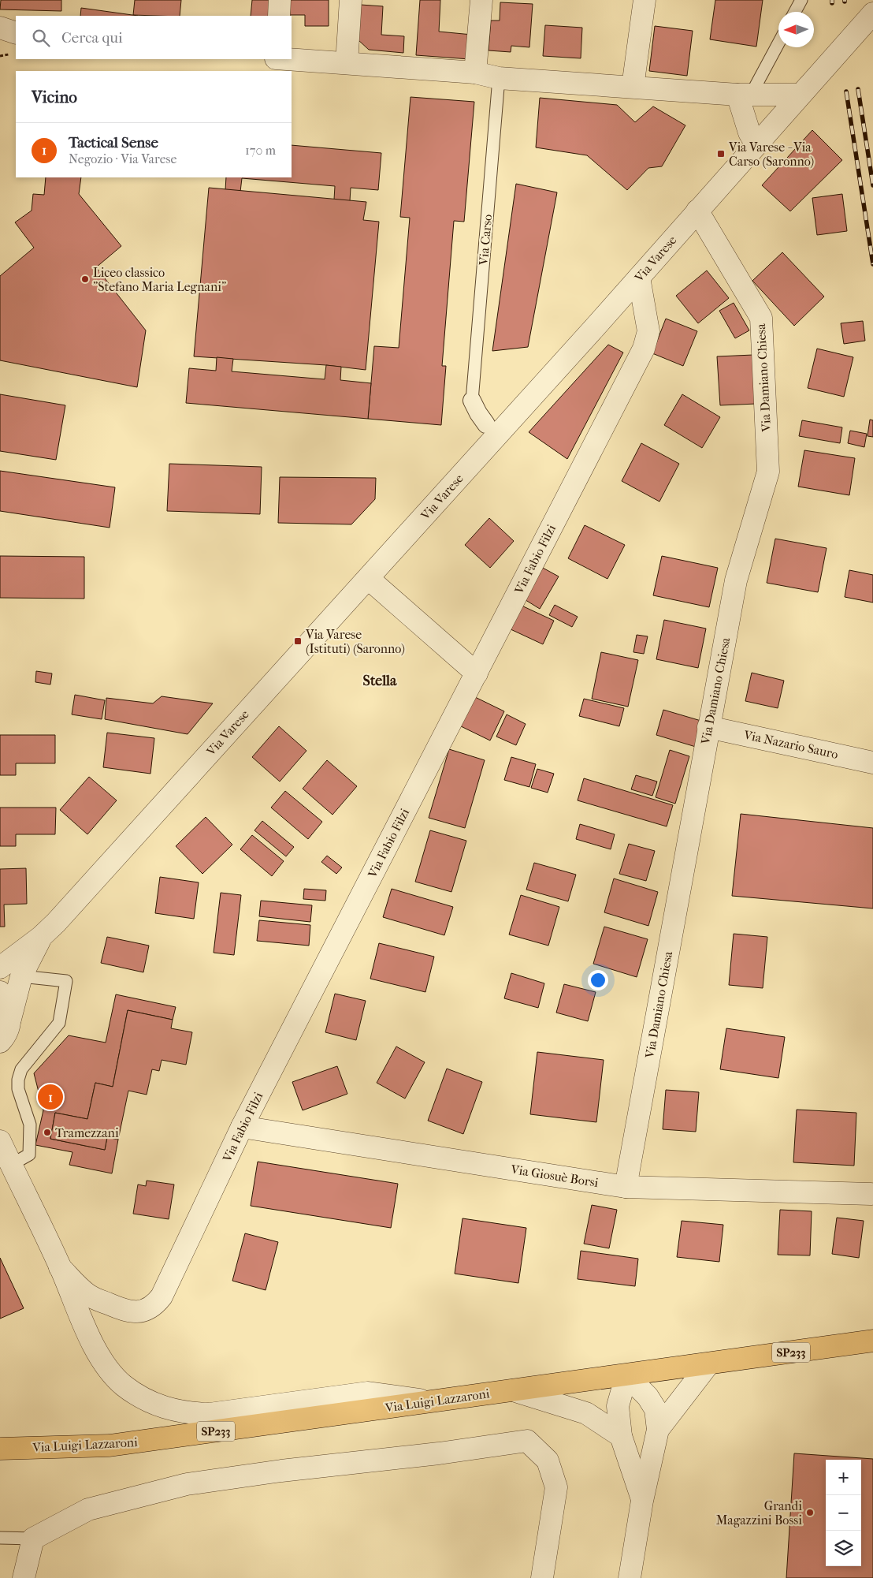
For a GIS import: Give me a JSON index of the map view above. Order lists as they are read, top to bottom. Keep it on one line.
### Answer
{"streets":{"main road":["SP233","Via Luigi Lazzaroni"],"street":["Via Varese","Via Damiano Chiesa","Via Fabio Filzi","Via Nazario Sauro","Via Giosuè Borsi"],"lane":["Via Carso"]},"crossings":[["Via Varese","Via Damiano Chiesa"],["Via Varese","Via Fabio Filzi"],["Via Damiano Chiesa","Via Nazario Sauro"],["Via Damiano Chiesa","Via Giosuè Borsi"],["Via Fabio Filzi","Via Giosuè Borsi"]],"districts":["Stella"],"places":{"transit":["Via Varese - Via Carso (Saronno)","Via Varese (Istituti) (Saronno)"],"other":["Liceo classico \"Stefano Maria Legnani\"","Tramezzani","Grandi Magazzini Bossi"]},"north":"left","page":{"search":"Cerca qui","heading":"Vicino","list":[{"mark":"1","name":"Tactical Sense","note":"Negozio · Via Varese","value":"170 m"}],"pins":"1","map_buttons":["+","−"]}}
